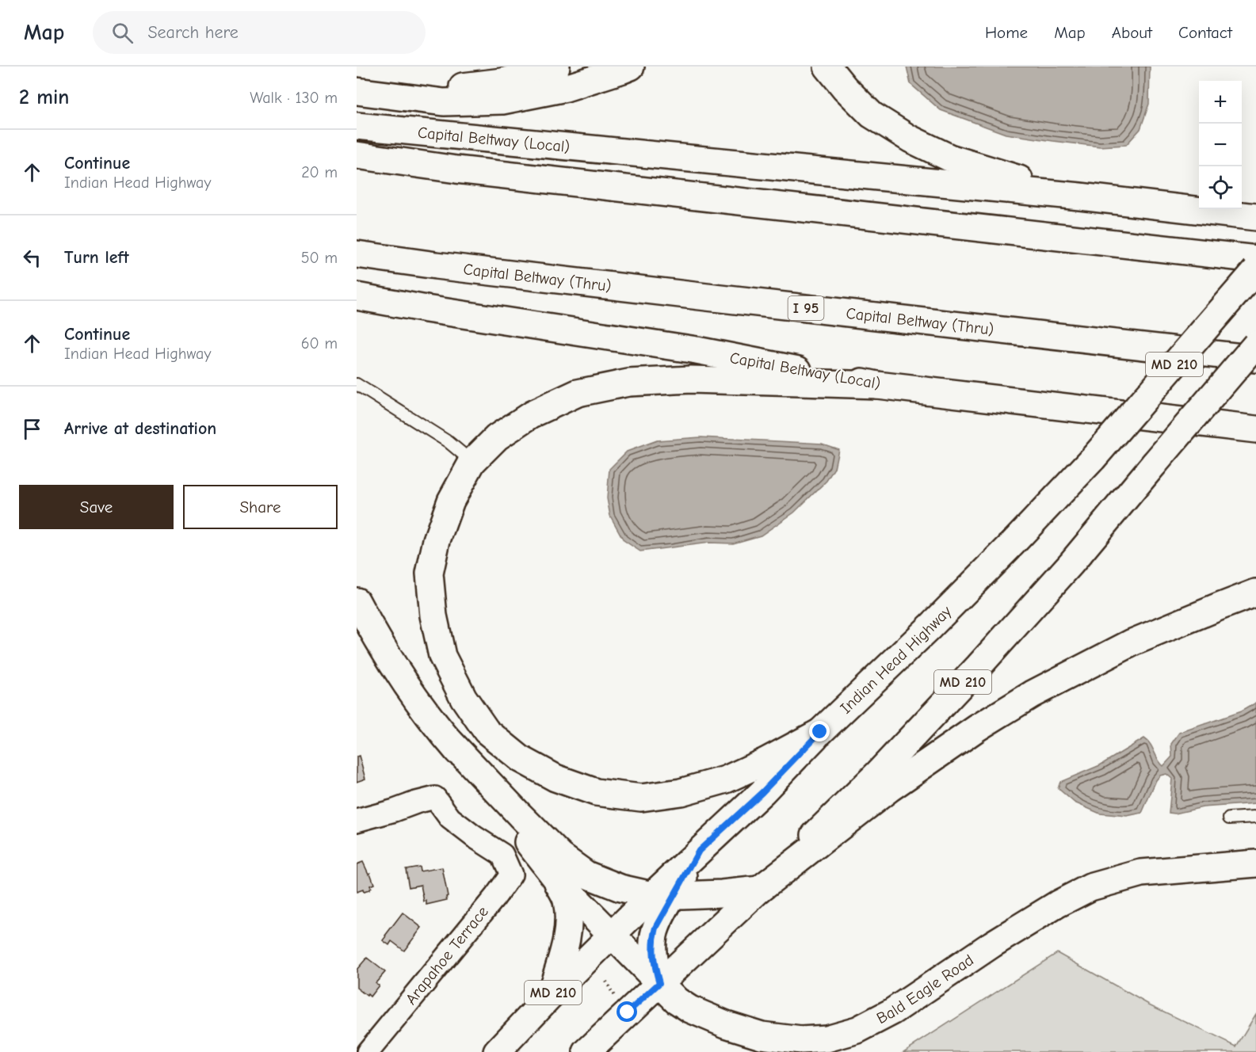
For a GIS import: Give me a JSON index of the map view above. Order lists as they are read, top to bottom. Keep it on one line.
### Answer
{"streets":{"main road":["Capital Beltway (Local)","Capital Beltway (Thru)","I 95","MD 210","Indian Head Highway","Bald Eagle Road"],"street":["Arapahoe Terrace"]},"crossings":[["MD 210","Bald Eagle Road"],["Indian Head Highway","Bald Eagle Road"]],"page":{"header":"Map","search":"Search here","nav":["Home","Map","About","Contact"],"heading":["2 min","Walk · 130 m"],"map_buttons":["+","−"],"list":[["Continue","Indian Head Highway","20 m"],["Turn left","50 m"],["Continue","Indian Head Highway","60 m"],"Arrive at destination"],"buttons":["Save","Share"]}}
